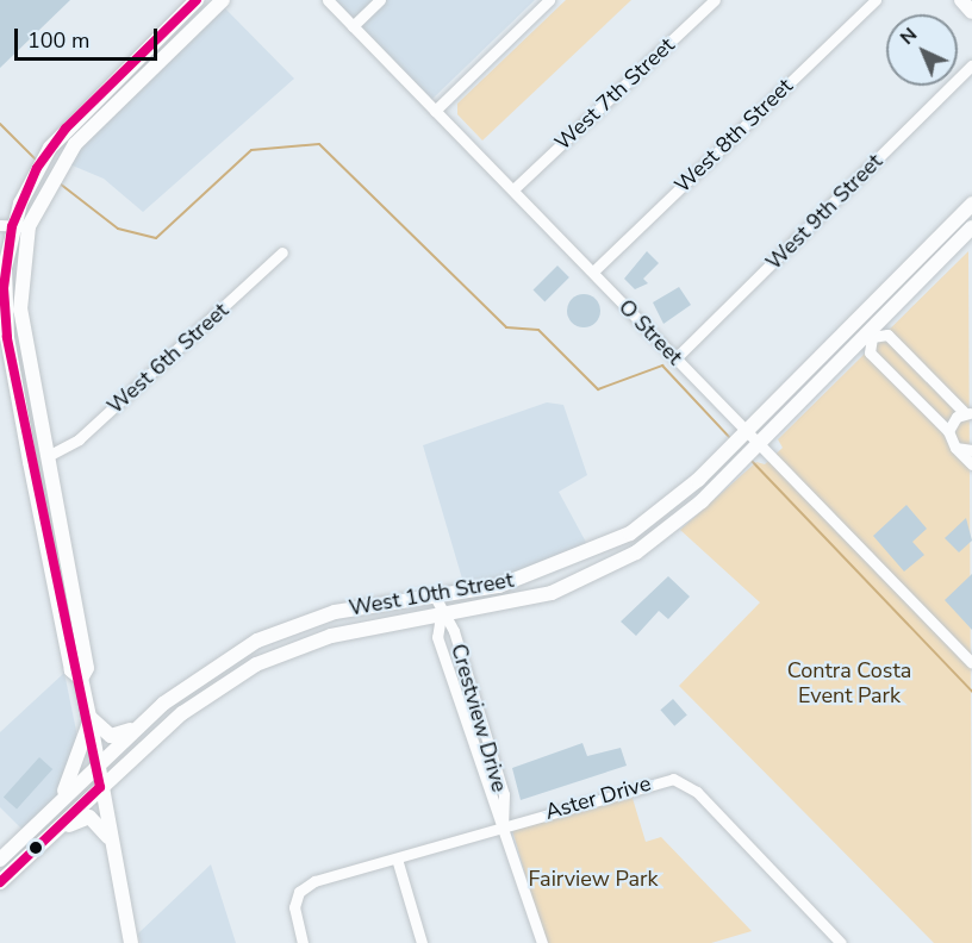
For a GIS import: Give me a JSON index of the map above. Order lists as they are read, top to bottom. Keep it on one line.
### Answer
{"streets":{"main road":["West 10th Street"],"street":["West 7th Street","West 8th Street","West 9th Street","O Street","West 6th Street","Crestview Drive","Aster Drive"]},"crossings":[["West 7th Street","O Street"],["West 8th Street","O Street"],["West 9th Street","O Street"],["O Street","West 10th Street"],["West 10th Street","Crestview Drive"],["Crestview Drive","Aster Drive"]],"parks":["Contra Costa Event Park","Fairview Park"],"scale_bar":"100 m","north":"top left"}
